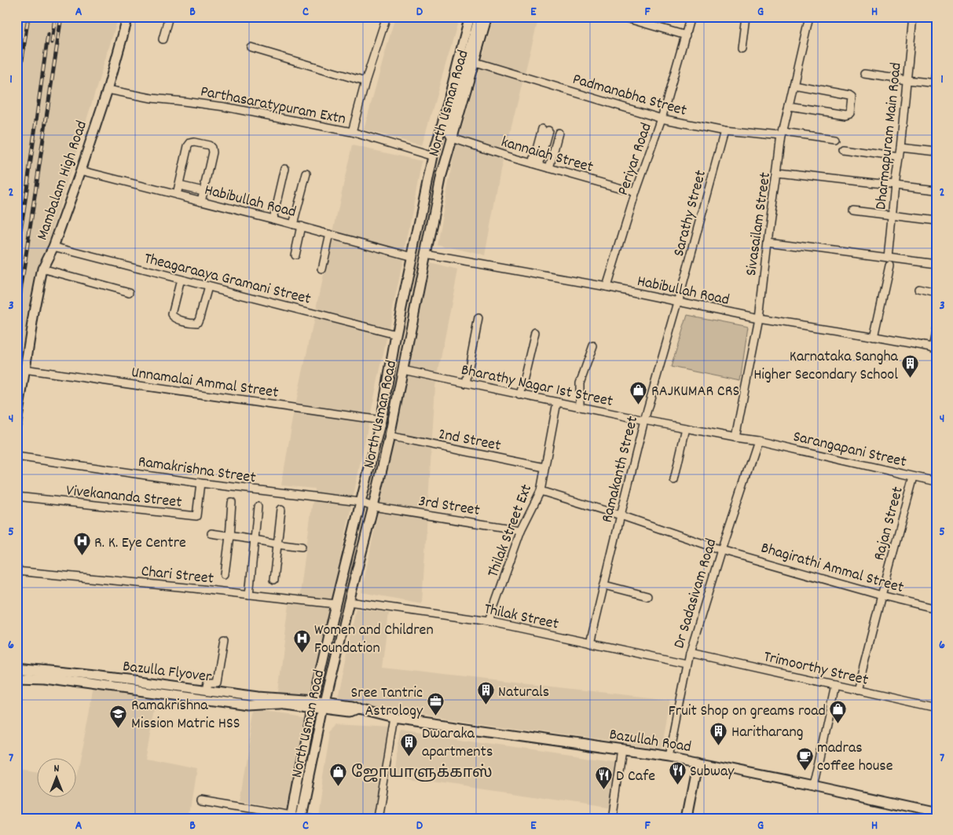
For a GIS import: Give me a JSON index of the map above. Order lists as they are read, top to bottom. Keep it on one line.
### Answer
{"streets":{"main road":["North Usman Road","Mambalam High Road","Bazulla Flyover","Bazullah Road"],"street":["Padmanabha Street","Parthasaratypuram Extn","Dharmapuram Main Road","kannaiah Street","Periyar Road","Habibullah Road","Sarathy Street","Sivasailam Street","Theagaraaya Gramani Street","Unnamalai Ammal Street","Bharathy Nagar 1st Street","2nd Street","Sarangapani Street","Ramakrishna Street","Ramakanth Street","Vivekananda Street","3rd Street","Rajan Street","Thilak Street Ext","Bhagirathi Ammal Street","Chari Street","Dr Sadasivam Road","Thilak Street","Trimoorthy Street"]},"crossings":[["Padmanabha Street","North Usman Road"],["Padmanabha Street","Periyar Road"],["Padmanabha Street","Sarathy Street"],["Padmanabha Street","Sivasailam Street"],["North Usman Road","Parthasaratypuram Extn"],["North Usman Road","kannaiah Street"],["North Usman Road","Habibullah Road"],["North Usman Road","Theagaraaya Gramani Street"],["North Usman Road","Unnamalai Ammal Street"],["North Usman Road","Bharathy Nagar 1st Street"],["North Usman Road","2nd Street"],["North Usman Road","Ramakrishna Street"],["North Usman Road","3rd Street"],["North Usman Road","Chari Street"],["North Usman Road","Thilak Street"],["North Usman Road","Bazullah Road"],["Parthasaratypuram Extn","Mambalam High Road"],["kannaiah Street","Periyar Road"],["Periyar Road","Habibullah Road"],["Mambalam High Road","Habibullah Road"],["Mambalam High Road","Theagaraaya Gramani Street"],["Mambalam High Road","Unnamalai Ammal Street"],["Habibullah Road","Sarathy Street"],["Habibullah Road","Sivasailam Street"],["Habibullah Road","Ramakanth Street"],["Sarathy Street","Ramakanth Street"],["Sivasailam Street","Bharathy Nagar 1st Street"],["Bharathy Nagar 1st Street","Ramakanth Street"],["Bharathy Nagar 1st Street","Thilak Street Ext"],["2nd Street","Thilak Street Ext"],["Sarangapani Street","Rajan Street"],["Sarangapani Street","Dr Sadasivam Road"],["Ramakrishna Street","Vivekananda Street"],["Ramakrishna Street","3rd Street"],["Ramakanth Street","Bhagirathi Ammal Street"],["Ramakanth Street","Thilak Street"],["3rd Street","Thilak Street Ext"],["Rajan Street","Bhagirathi Ammal Street"],["Rajan Street","Trimoorthy Street"],["Thilak Street Ext","Bhagirathi Ammal Street"],["Thilak Street Ext","Thilak Street"],["Bhagirathi Ammal Street","Dr Sadasivam Road"],["Dr Sadasivam Road","Thilak Street"],["Dr Sadasivam Road","Trimoorthy Street"],["Dr Sadasivam Road","Bazullah Road"],["Bazulla Flyover","Bazullah Road"]],"places":{"building":["Karnataka Sangha Higher Secondary School","Naturals","Haritharang","Dwaraka apartments"],"shop":["RAJKUMAR CRS","Fruit Shop on greams road","ஜோயாளுக்காஸ்"],"hospital":["R. K. Eye Centre","Women and Children Foundation"],"office":["Sree Tantric Astrology"],"school or university":["Ramakrishna Mission Matric HSS"],"cafe":["madras coffee house"],"restaurant":["Subway","D Cafe"]},"north":"top","grid":{"columns":["A","B","C","D","E","F","G","H"],"rows":["1","2","3","4","5","6","7"]}}
